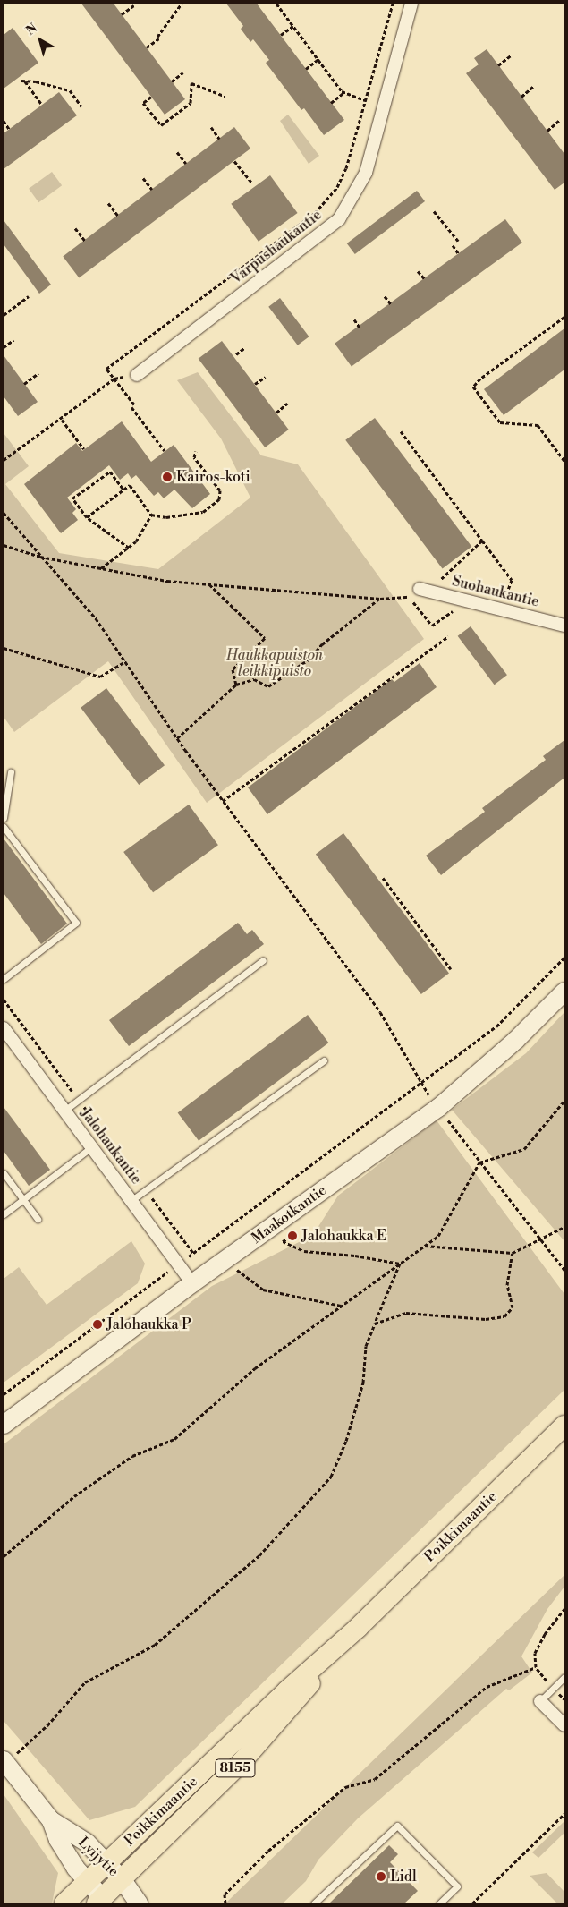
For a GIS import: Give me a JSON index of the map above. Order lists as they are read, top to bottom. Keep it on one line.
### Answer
{"streets":{"main road":["Poikkimaantie","8155"],"street":["Varpushaukantie","Suohaukantie","Jalohaukantie","Maakotkantie","Lyijytie"]},"crossings":[["Jalohaukantie","Maakotkantie"],["Poikkimaantie","Lyijytie"]],"parks":["Haukkapuiston leikkipuisto"],"places":["Kairos-koti","Jalohaukka E","Jalohaukka P","Lidl"],"north":"top left"}
